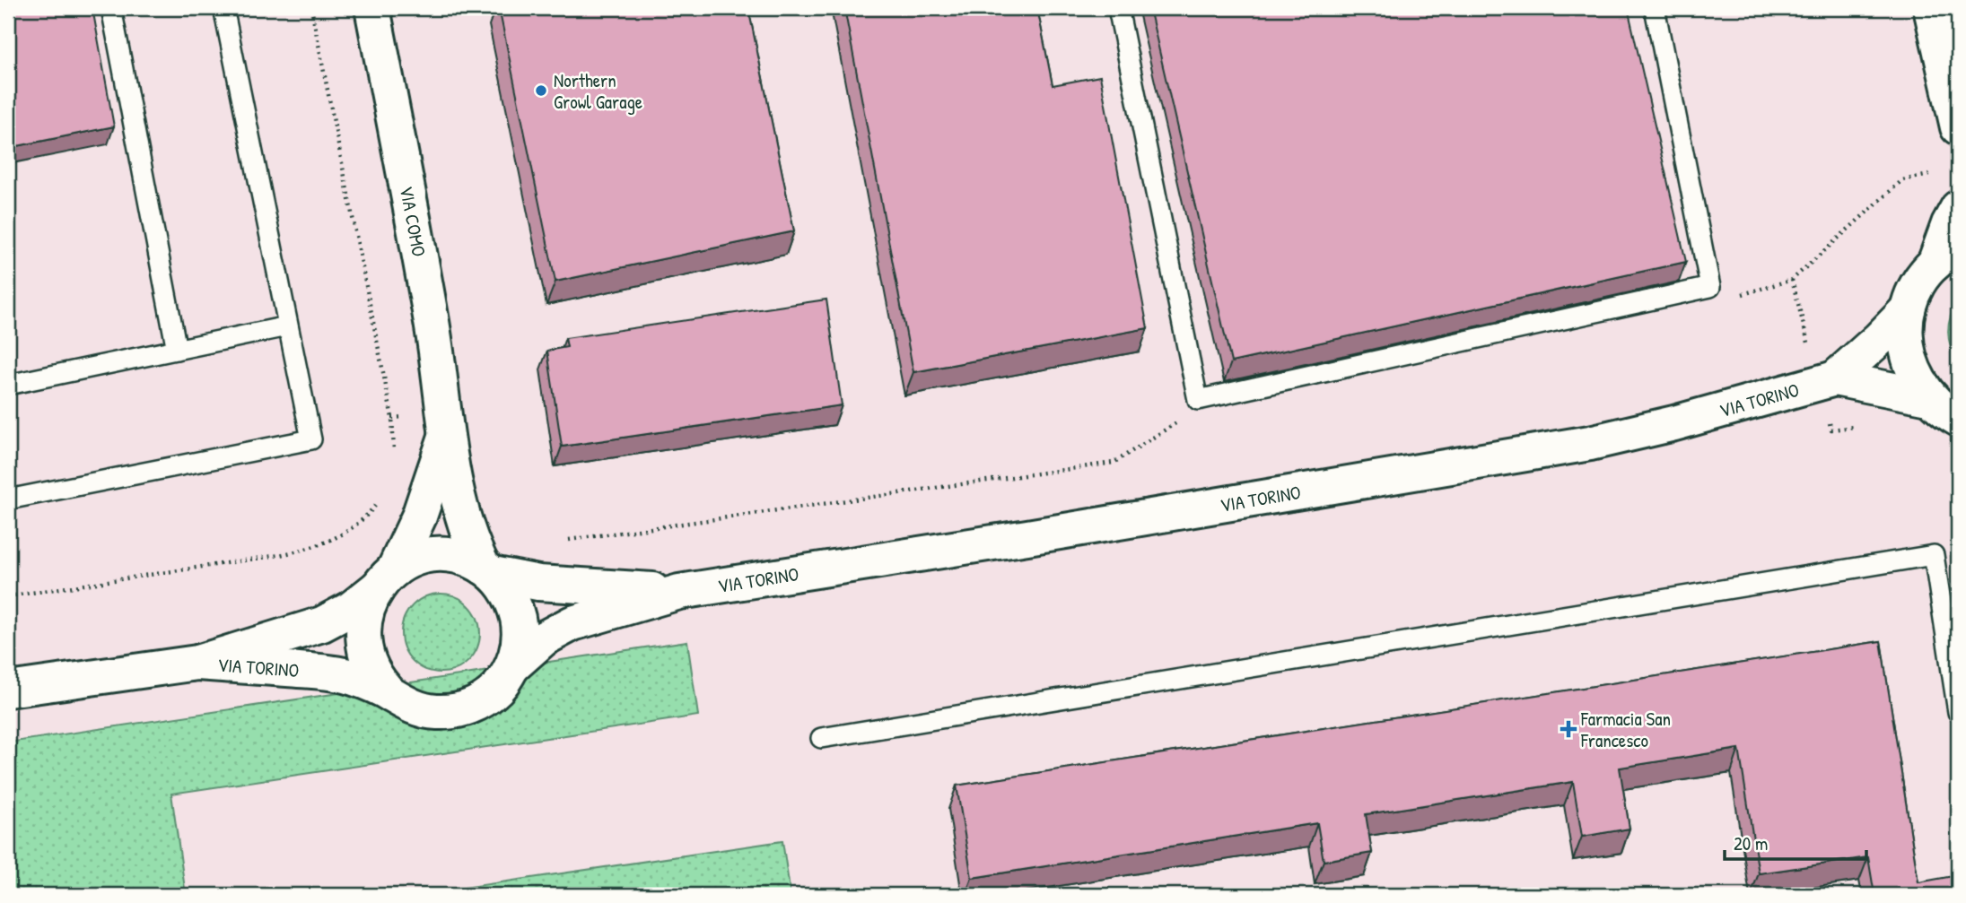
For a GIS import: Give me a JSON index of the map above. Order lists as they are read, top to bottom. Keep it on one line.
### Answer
{"streets":{"street":["VIA COMO","VIA TORINO"]},"crossings":[["VIA COMO","VIA TORINO"]],"places":{"other":["Northern Growl Garage"],"health":["Farmacia San Francesco"]},"scale_bar":"20 m"}
